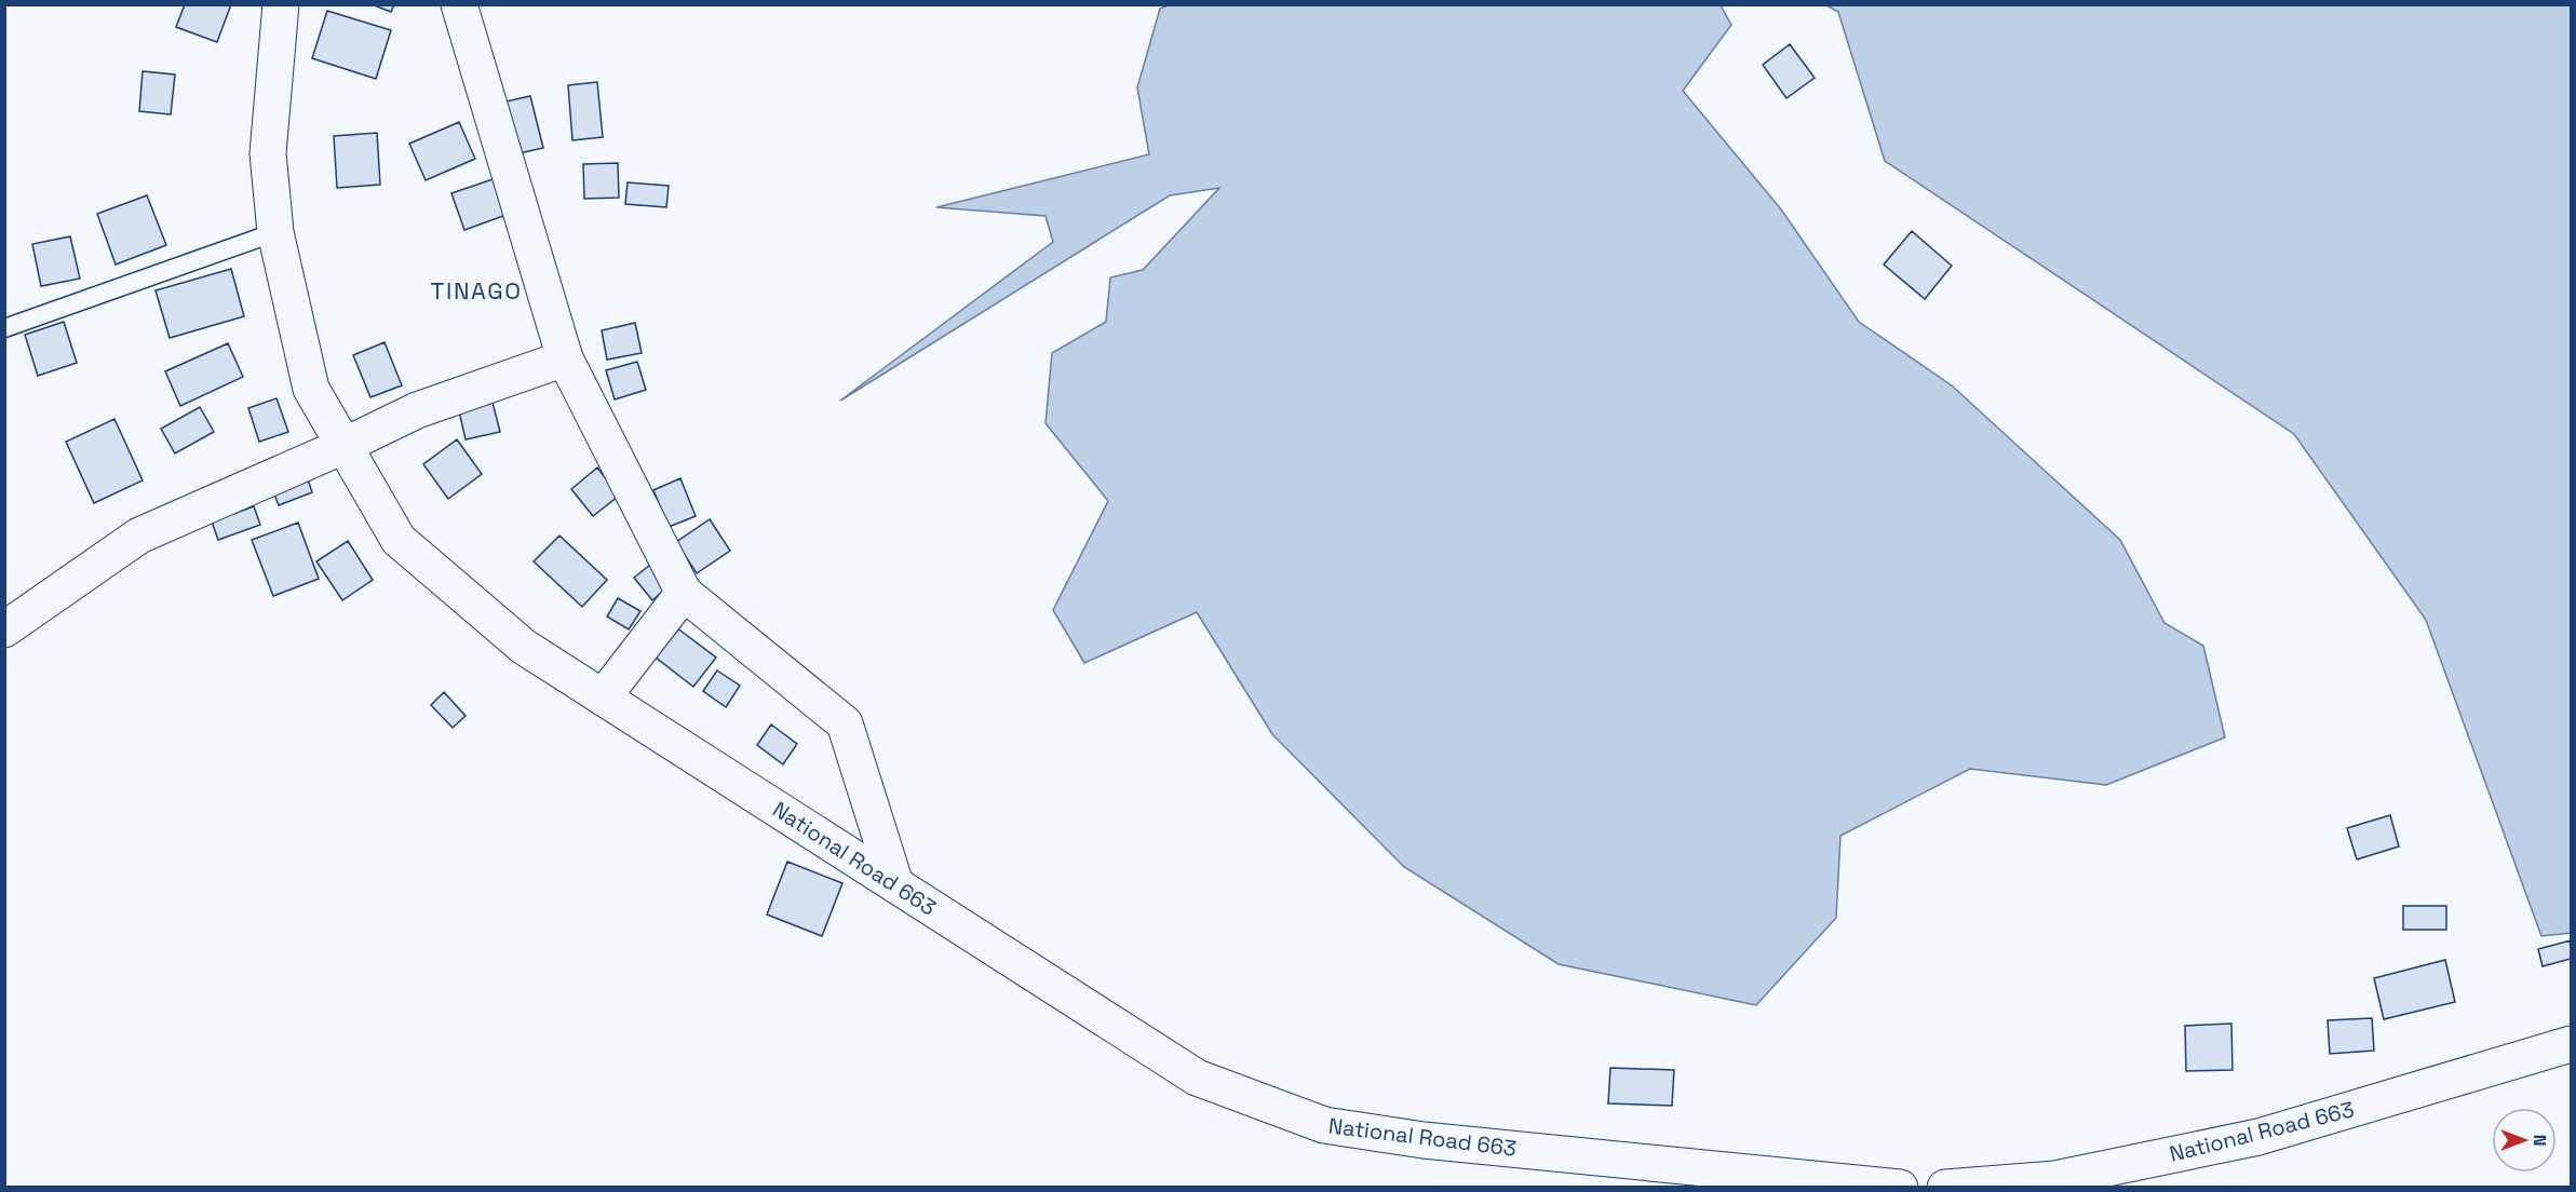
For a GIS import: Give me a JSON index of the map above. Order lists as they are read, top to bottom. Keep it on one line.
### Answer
{"streets":{"main road":["National Road 663"]},"districts":["TINAGO"],"north":"right"}
